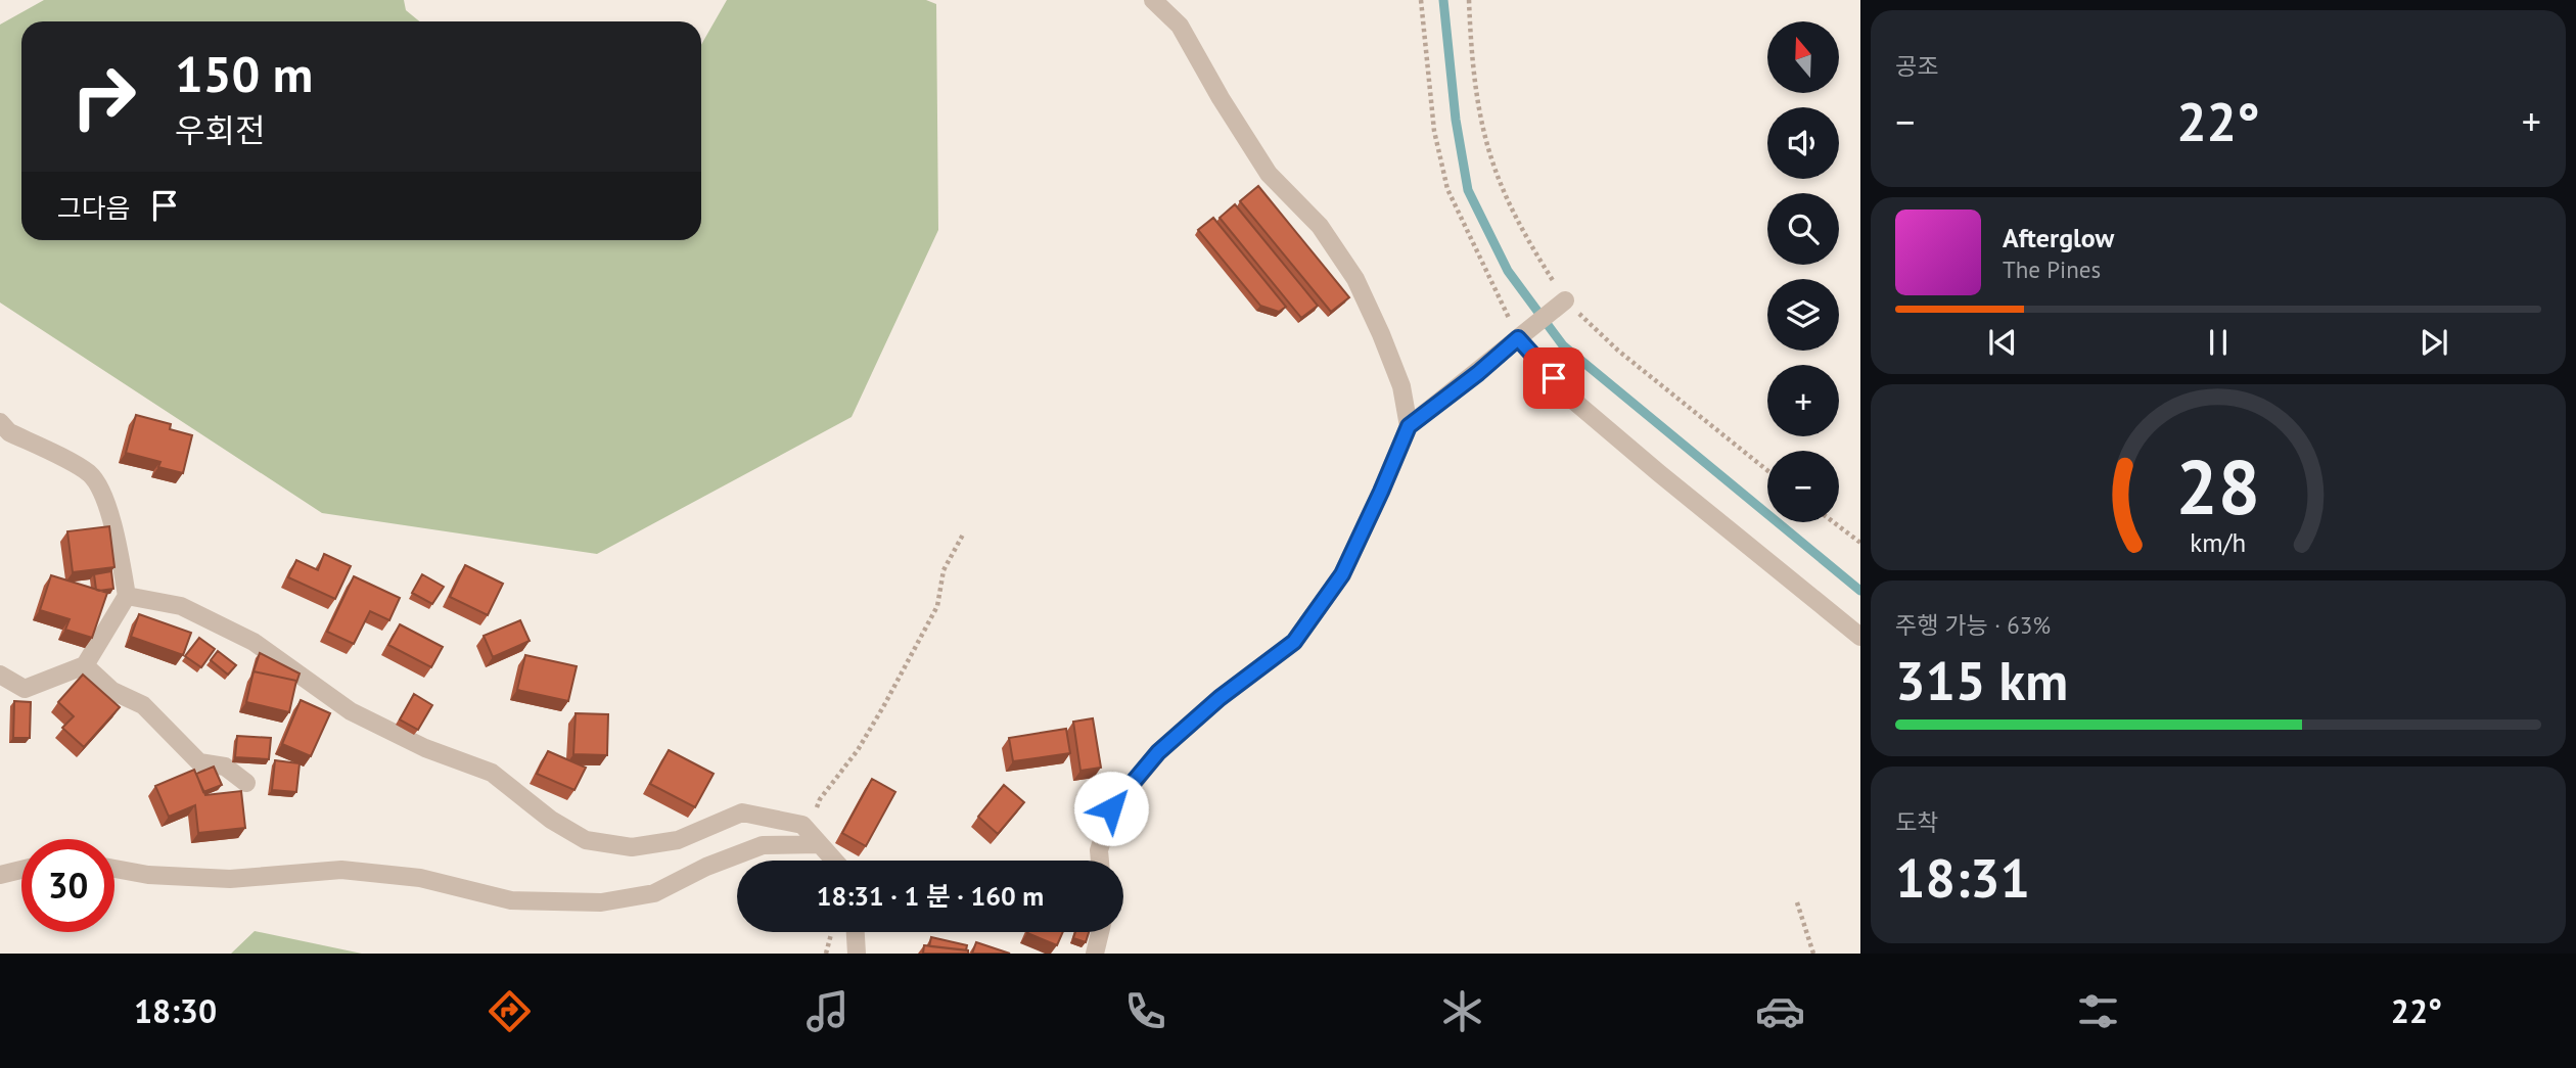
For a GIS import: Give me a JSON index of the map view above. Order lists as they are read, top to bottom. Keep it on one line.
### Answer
{"north":"top","page":{"tile":["공조",["주행 가능 · 63%","315 km"],["도착","18:31"]],"map_buttons":["+","−"],"turn":["150 m","우회전"],"heat":["−","22°","+"],"then":"그다음","song":["Afterglow","The Pines"],"limit":"30","trip":"18:31 · 1 분 · 160 m","tabs":["18:30","22°"],"gauge":["28","km/h"]}}
